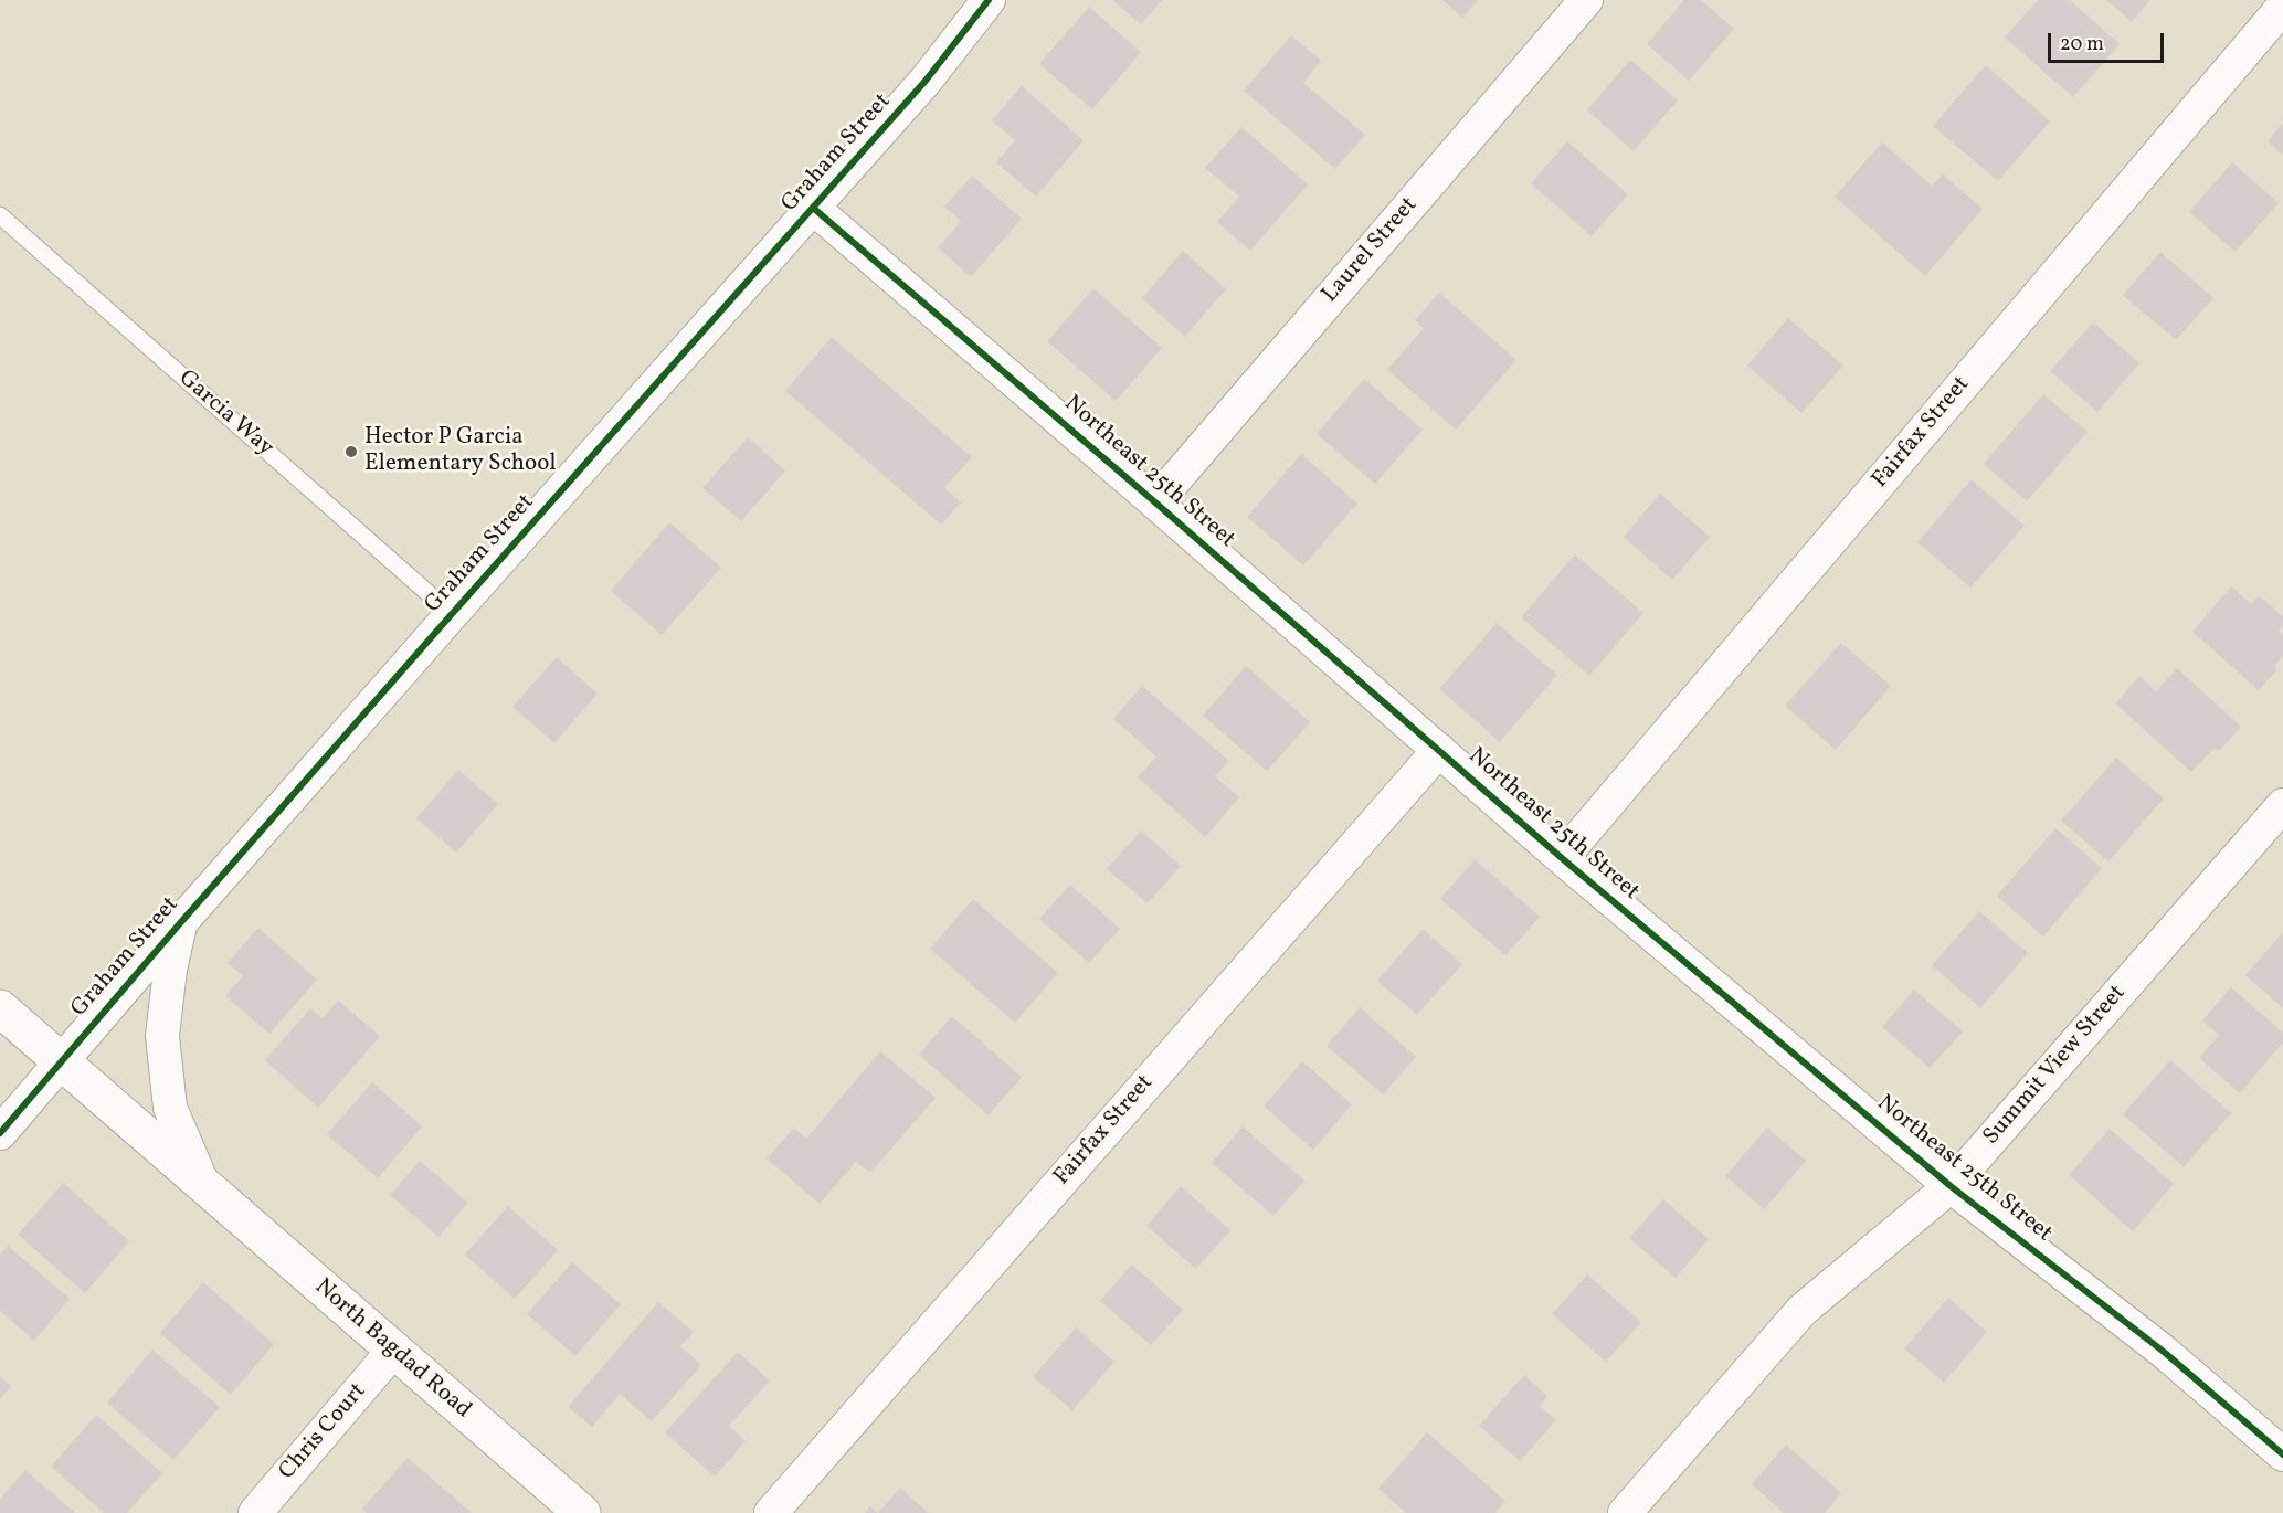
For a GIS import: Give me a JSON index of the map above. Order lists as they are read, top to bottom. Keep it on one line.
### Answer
{"streets":{"street":["Graham Street","Laurel Street","Fairfax Street","Northeast 25th Street","Summit View Street","North Bagdad Road","Chris Court"],"lane":["Garcia Way"]},"crossings":[["Graham Street","Garcia Way"],["Graham Street","Northeast 25th Street"],["Graham Street","North Bagdad Road"],["Laurel Street","Northeast 25th Street"],["Fairfax Street","Northeast 25th Street"],["Northeast 25th Street","Summit View Street"],["North Bagdad Road","Chris Court"]],"places":["Hector P Garcia Elementary School"],"scale_bar":"20 m"}
